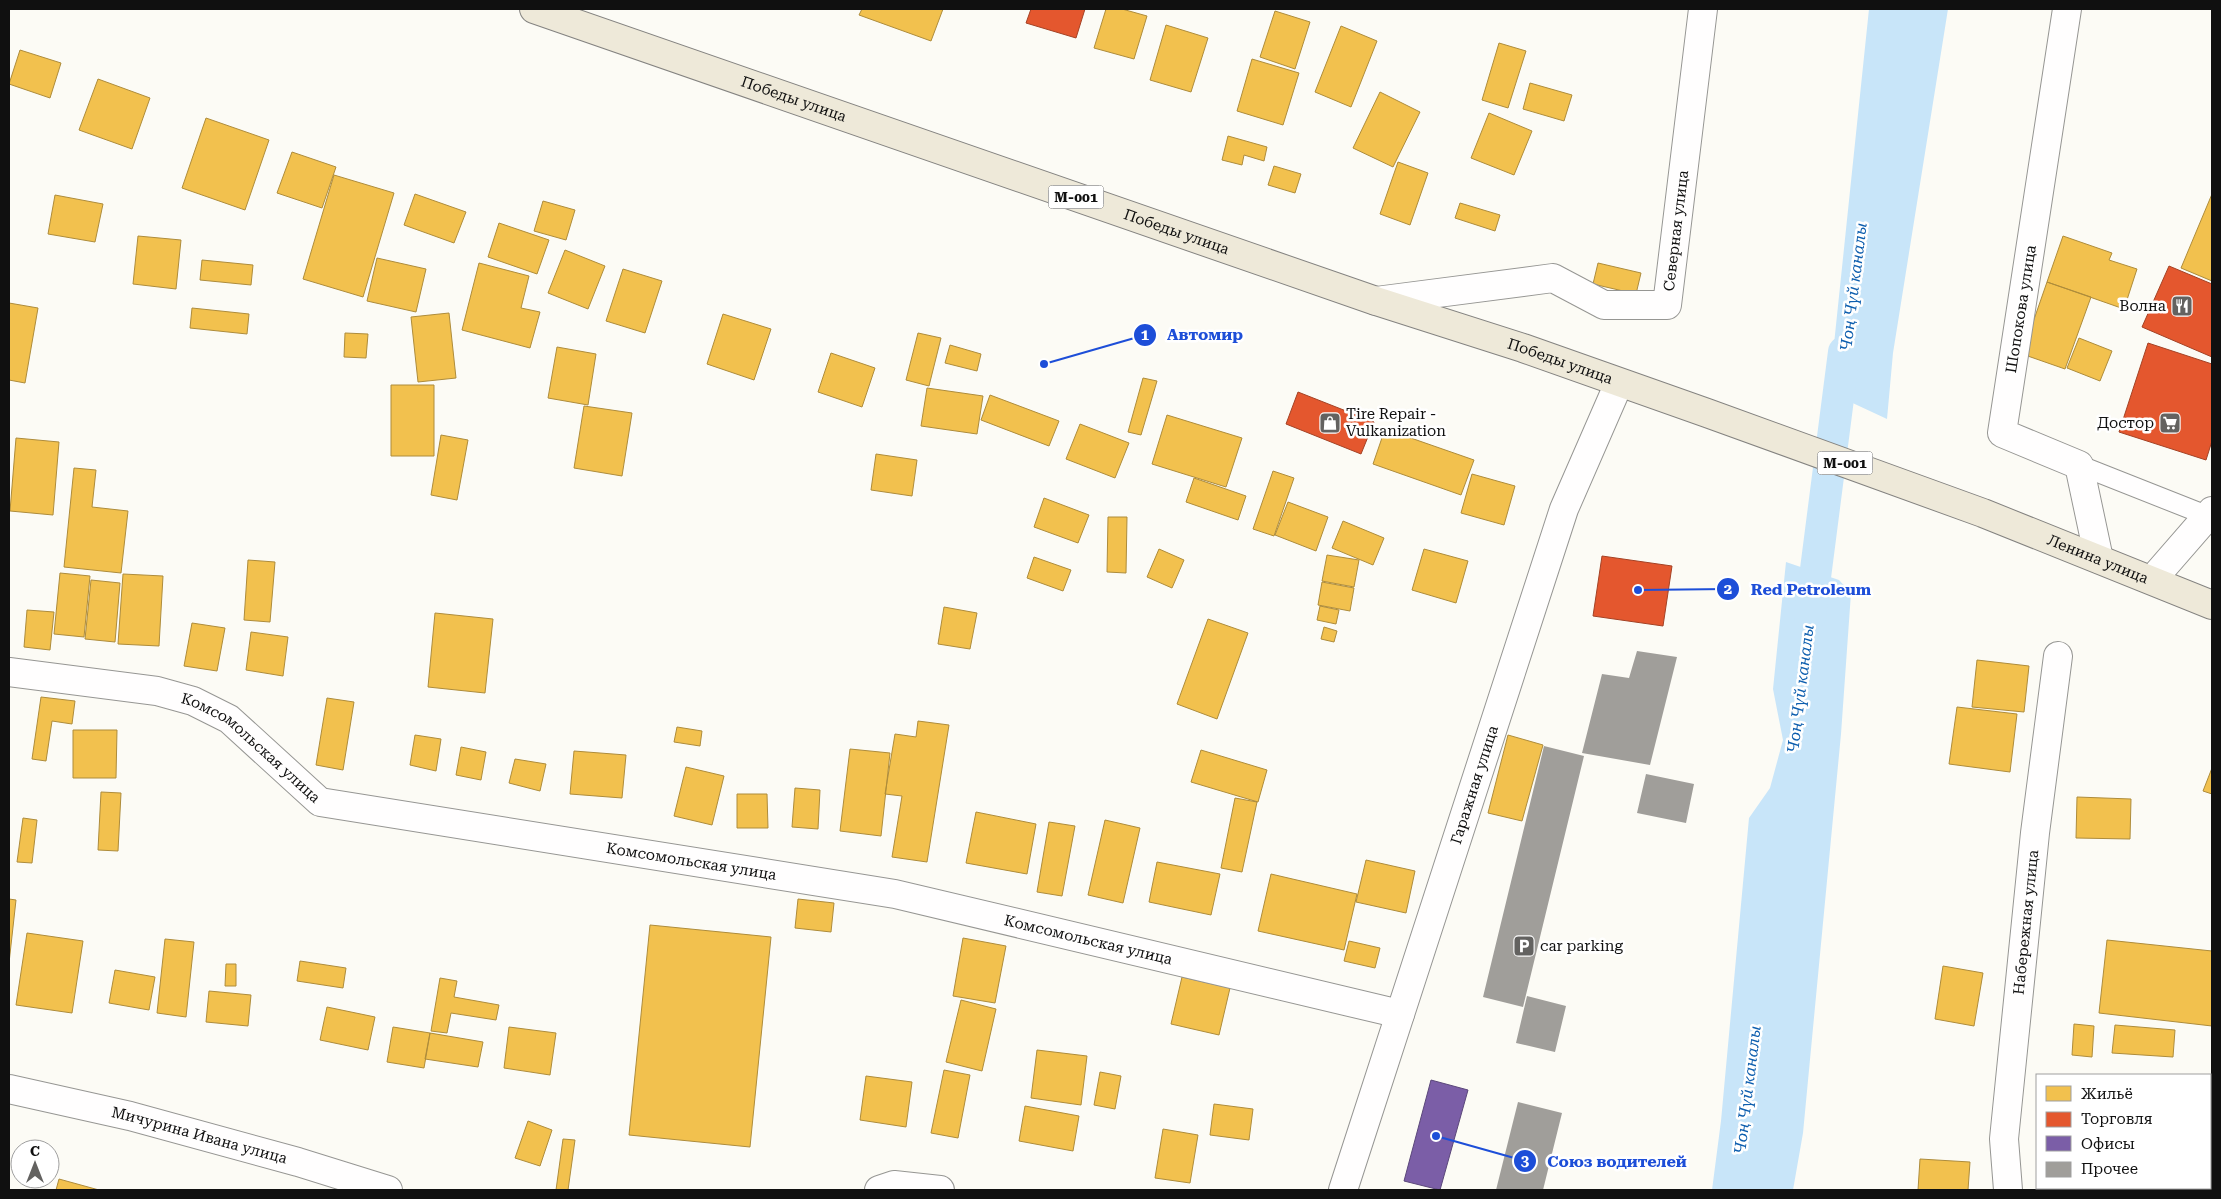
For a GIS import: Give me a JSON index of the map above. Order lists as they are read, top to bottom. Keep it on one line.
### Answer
{"streets":{"main road":["Победы улица","М-001","Ленина улица"],"street":["Северная улица","Шопокова улица","Комсомольская улица","Гаражная улица","Набережная улица","Мичурина Ивана улица"]},"crossings":[["Победы улица","Северная улица"],["Победы улица","Ленина улица"],["Победы улица","Гаражная улица"],["Комсомольская улица","Гаражная улица"]],"water":["Чоң Чүй каналы"],"places":{"restaurant":["Волна"],"other":["Автомир","Red Petroleum","Союз водителей"],"shop":["Tire Repair - Vulkanization"],"supermarket":["Достор"],"parking":["car parking"]},"legend":["Жильё","Торговля","Офисы","Прочее"],"north":"top"}
